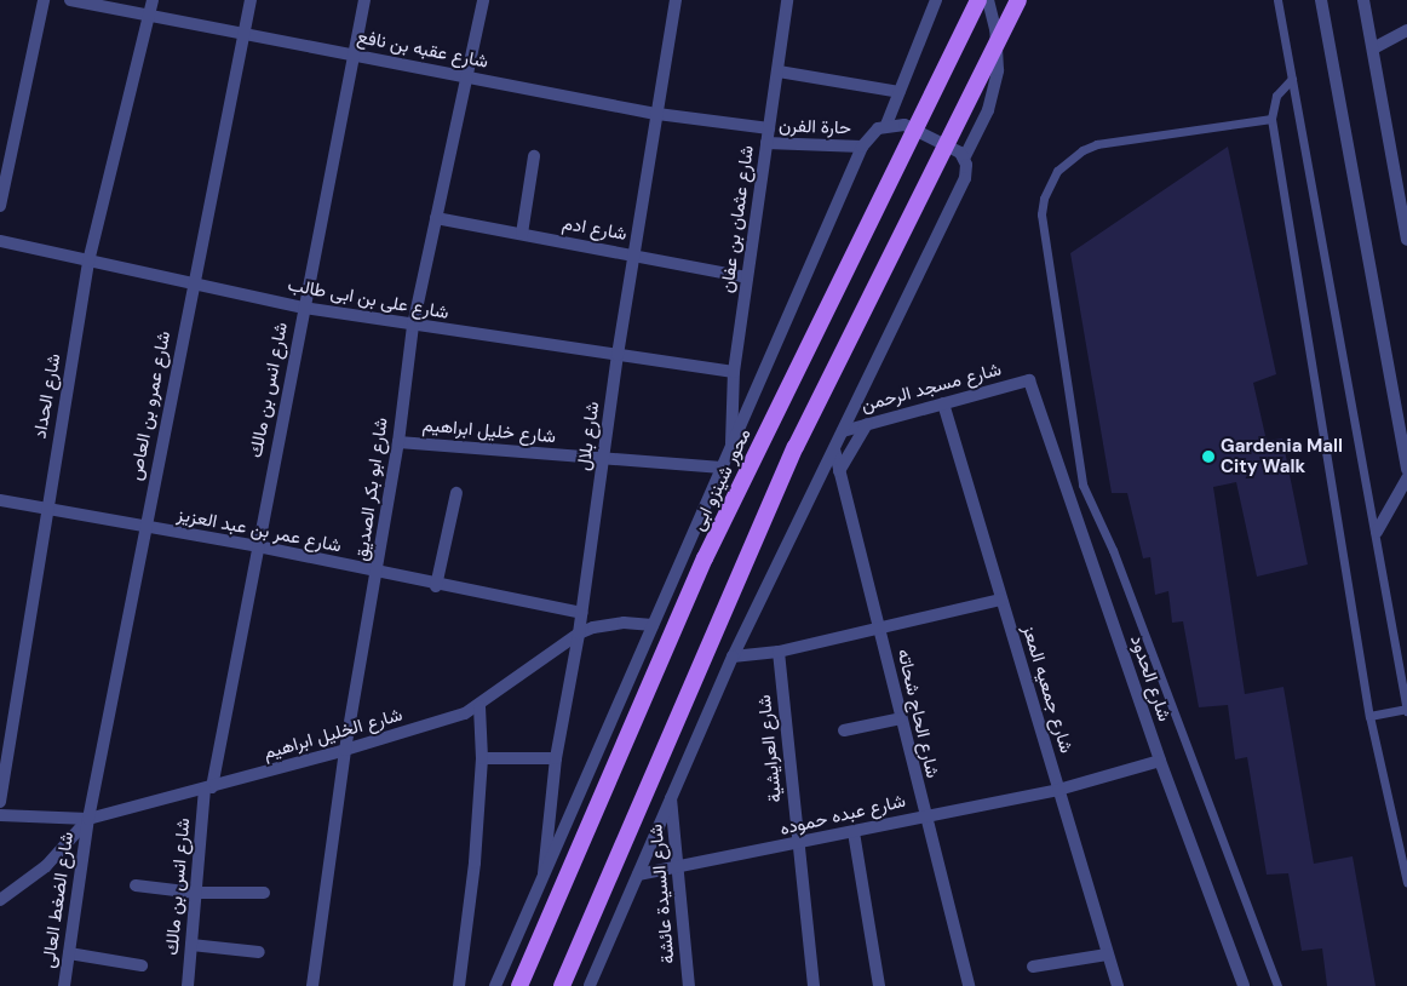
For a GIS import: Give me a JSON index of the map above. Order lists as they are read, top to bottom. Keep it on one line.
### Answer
{"streets":{"main road":["محور شينزو ابى"],"street":["شارع عقبه بن نافع","حارة الفرن","شارع عثمان بن عفان","شارع ادم","شارع على بن ابى طالب","شارع مسجد الرحمن","شارع انس بن مالك","شارع الحداد","شارع عمرو بن العاص","شارع خليل ابراهيم","شارع بلال","شارع ابو بكر الصديق","شارع عمر بن عبد العزيز","شارع الحدود","شارع جمعيه المعز","شارع الحاج شحاته","شارع الخليل ابراهيم","شارع العرايشية","شارع عبده حموده","شارع السيدة عائشة","شارع الضغط العالى"]},"crossings":[["شارع عقبه بن نافع","شارع عثمان بن عفان"],["شارع عقبه بن نافع","شارع انس بن مالك"],["شارع عقبه بن نافع","شارع الحداد"],["شارع عقبه بن نافع","شارع عمرو بن العاص"],["شارع عقبه بن نافع","شارع بلال"],["شارع عقبه بن نافع","شارع ابو بكر الصديق"],["حارة الفرن","شارع عثمان بن عفان"],["شارع عثمان بن عفان","شارع ادم"],["شارع عثمان بن عفان","شارع على بن ابى طالب"],["شارع ادم","شارع بلال"],["شارع ادم","شارع ابو بكر الصديق"],["شارع على بن ابى طالب","شارع انس بن مالك"],["شارع على بن ابى طالب","شارع الحداد"],["شارع على بن ابى طالب","شارع عمرو بن العاص"],["شارع على بن ابى طالب","شارع بلال"],["شارع على بن ابى طالب","شارع ابو بكر الصديق"],["شارع مسجد الرحمن","شارع الحدود"],["شارع مسجد الرحمن","شارع جمعيه المعز"],["شارع انس بن مالك","شارع عمر بن عبد العزيز"],["شارع انس بن مالك","شارع الخليل ابراهيم"],["شارع الحداد","شارع عمر بن عبد العزيز"],["شارع عمرو بن العاص","شارع عمر بن عبد العزيز"],["شارع عمرو بن العاص","شارع الخليل ابراهيم"],["شارع عمرو بن العاص","شارع الضغط العالى"],["شارع خليل ابراهيم","شارع بلال"],["شارع خليل ابراهيم","شارع ابو بكر الصديق"],["شارع بلال","شارع عمر بن عبد العزيز"],["شارع بلال","شارع الخليل ابراهيم"],["شارع ابو بكر الصديق","شارع عمر بن عبد العزيز"],["شارع ابو بكر الصديق","شارع الخليل ابراهيم"],["شارع الحدود","شارع عبده حموده"],["شارع جمعيه المعز","شارع عبده حموده"],["شارع الحاج شحاته","شارع عبده حموده"],["شارع الخليل ابراهيم","شارع الضغط العالى"],["شارع العرايشية","شارع عبده حموده"],["شارع عبده حموده","شارع السيدة عائشة"]],"places":["Gardenia Mall City Walk"]}
